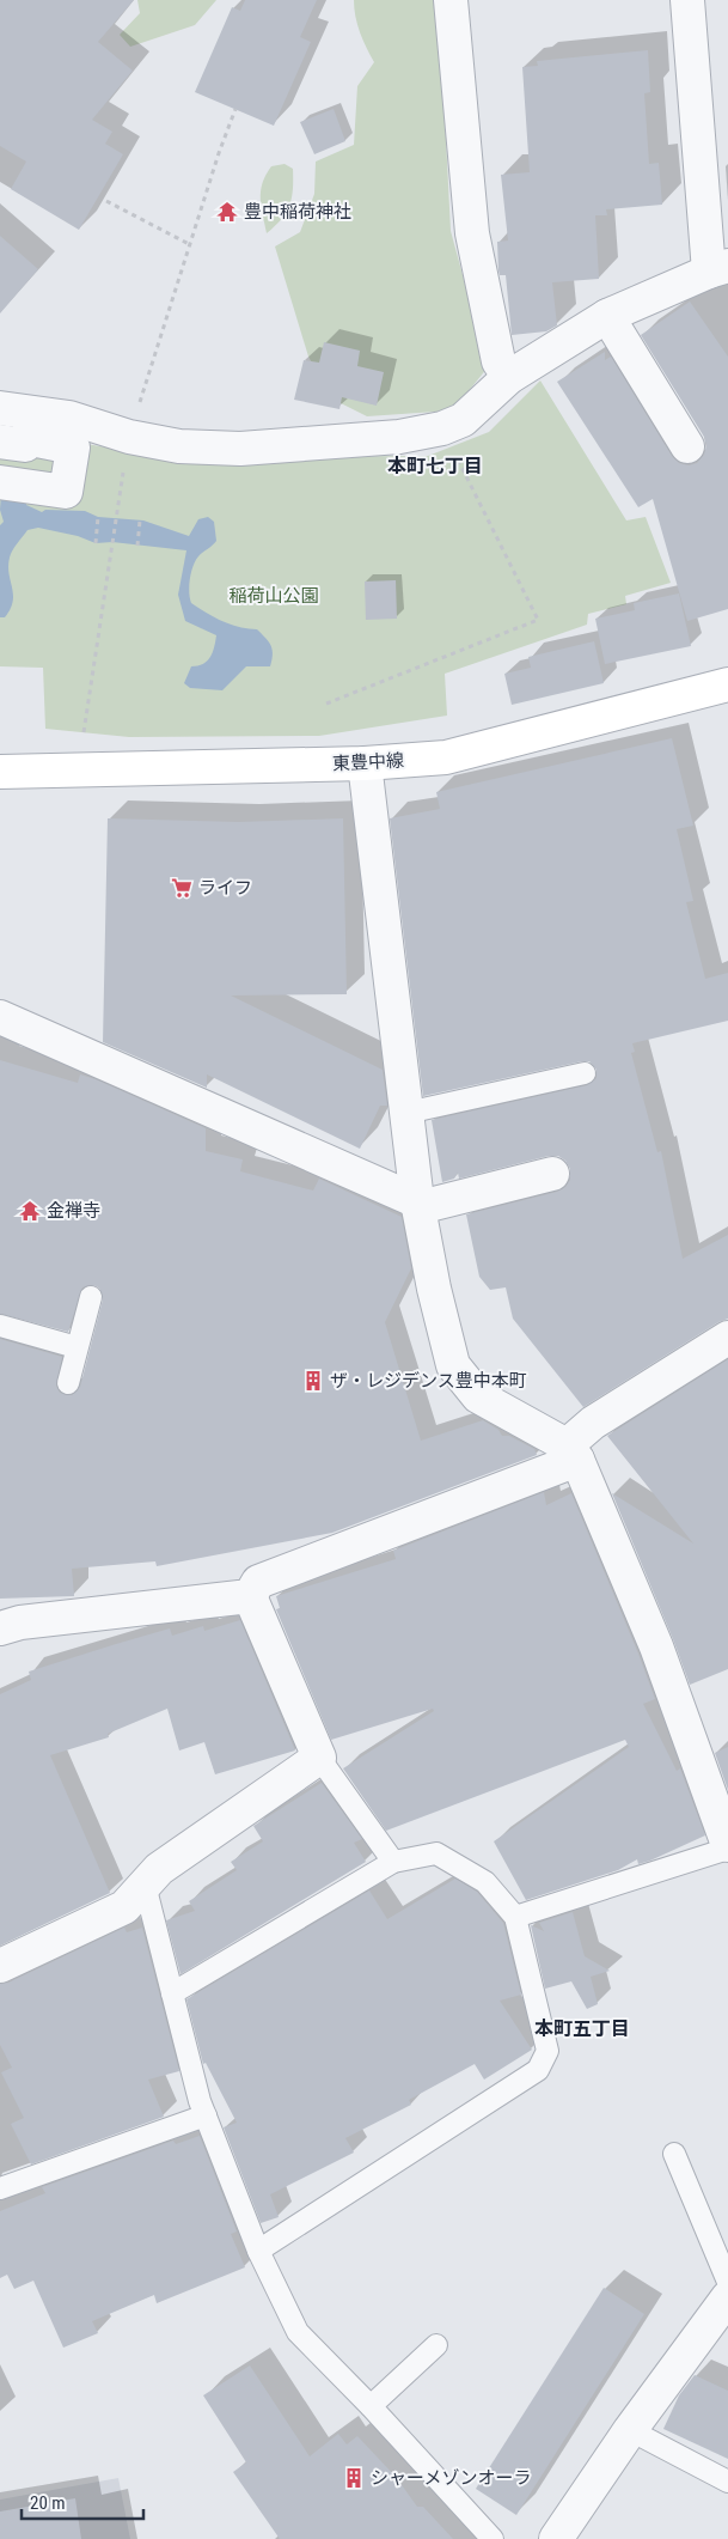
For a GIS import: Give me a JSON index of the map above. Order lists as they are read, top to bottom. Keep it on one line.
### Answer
{"streets":{"street":["東豊中線"]},"districts":["本町七丁目","本町五丁目"],"parks":["稲荷山公園"],"places":{"temple":["豊中稲荷神社","金禅寺"],"supermarket":["ライフ"],"building":["ザ・レジデンス豊中本町","シャーメゾンオーラ"]},"scale_bar":"20 m"}
